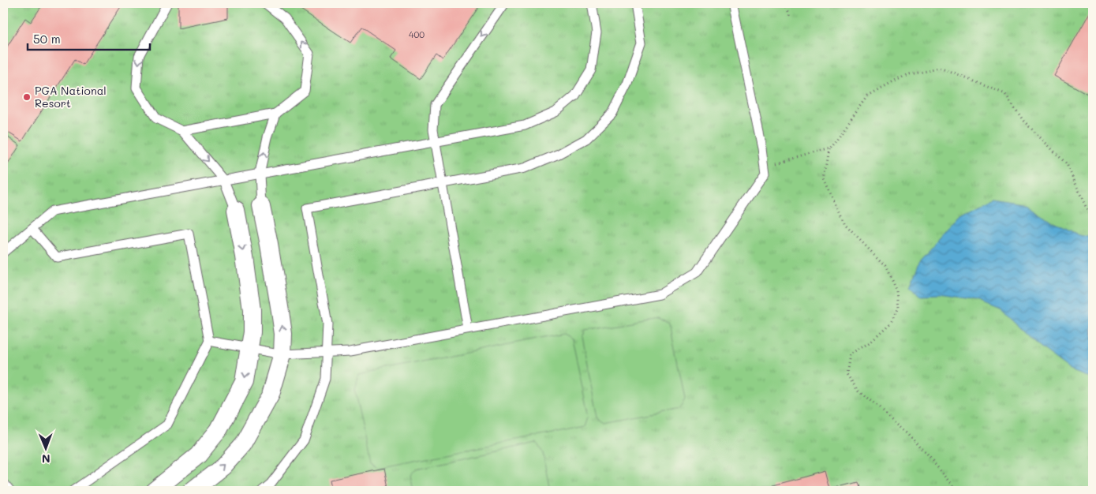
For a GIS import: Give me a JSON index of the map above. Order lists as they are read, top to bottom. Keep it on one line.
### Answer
{"places":["PGA National Resort"],"house_numbers":["400"],"scale_bar":"50 m","north":"bottom"}
